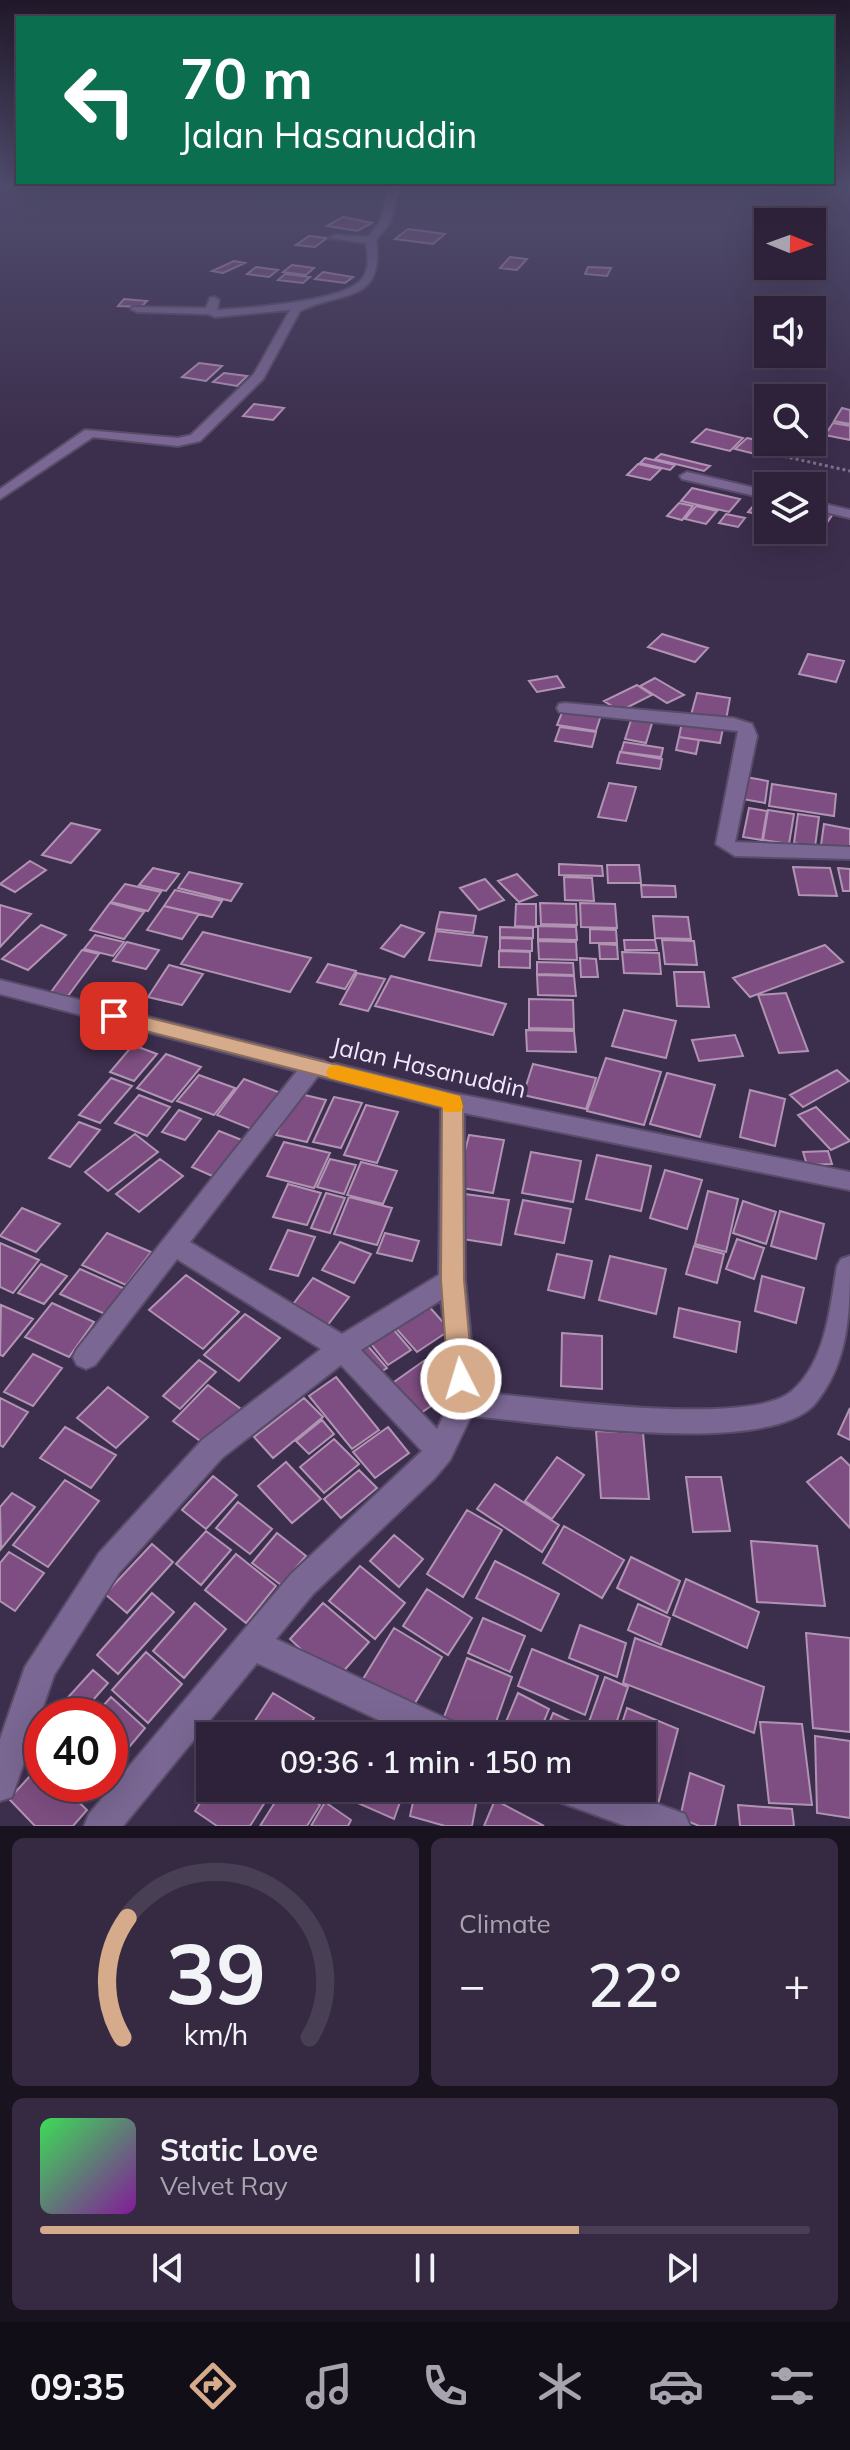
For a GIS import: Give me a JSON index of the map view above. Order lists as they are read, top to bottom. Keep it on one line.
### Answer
{"streets":{"street":["Jalan Hasanuddin"]},"north":"right","page":{"turn":["70 m","Jalan Hasanuddin"],"limit":"40","trip":"09:36 · 1 min · 150 m","tile":"Climate","heat":["−","22°","+"],"song":["Static Love","Velvet Ray"],"tabs":"09:35","gauge":["39","km/h"]}}
